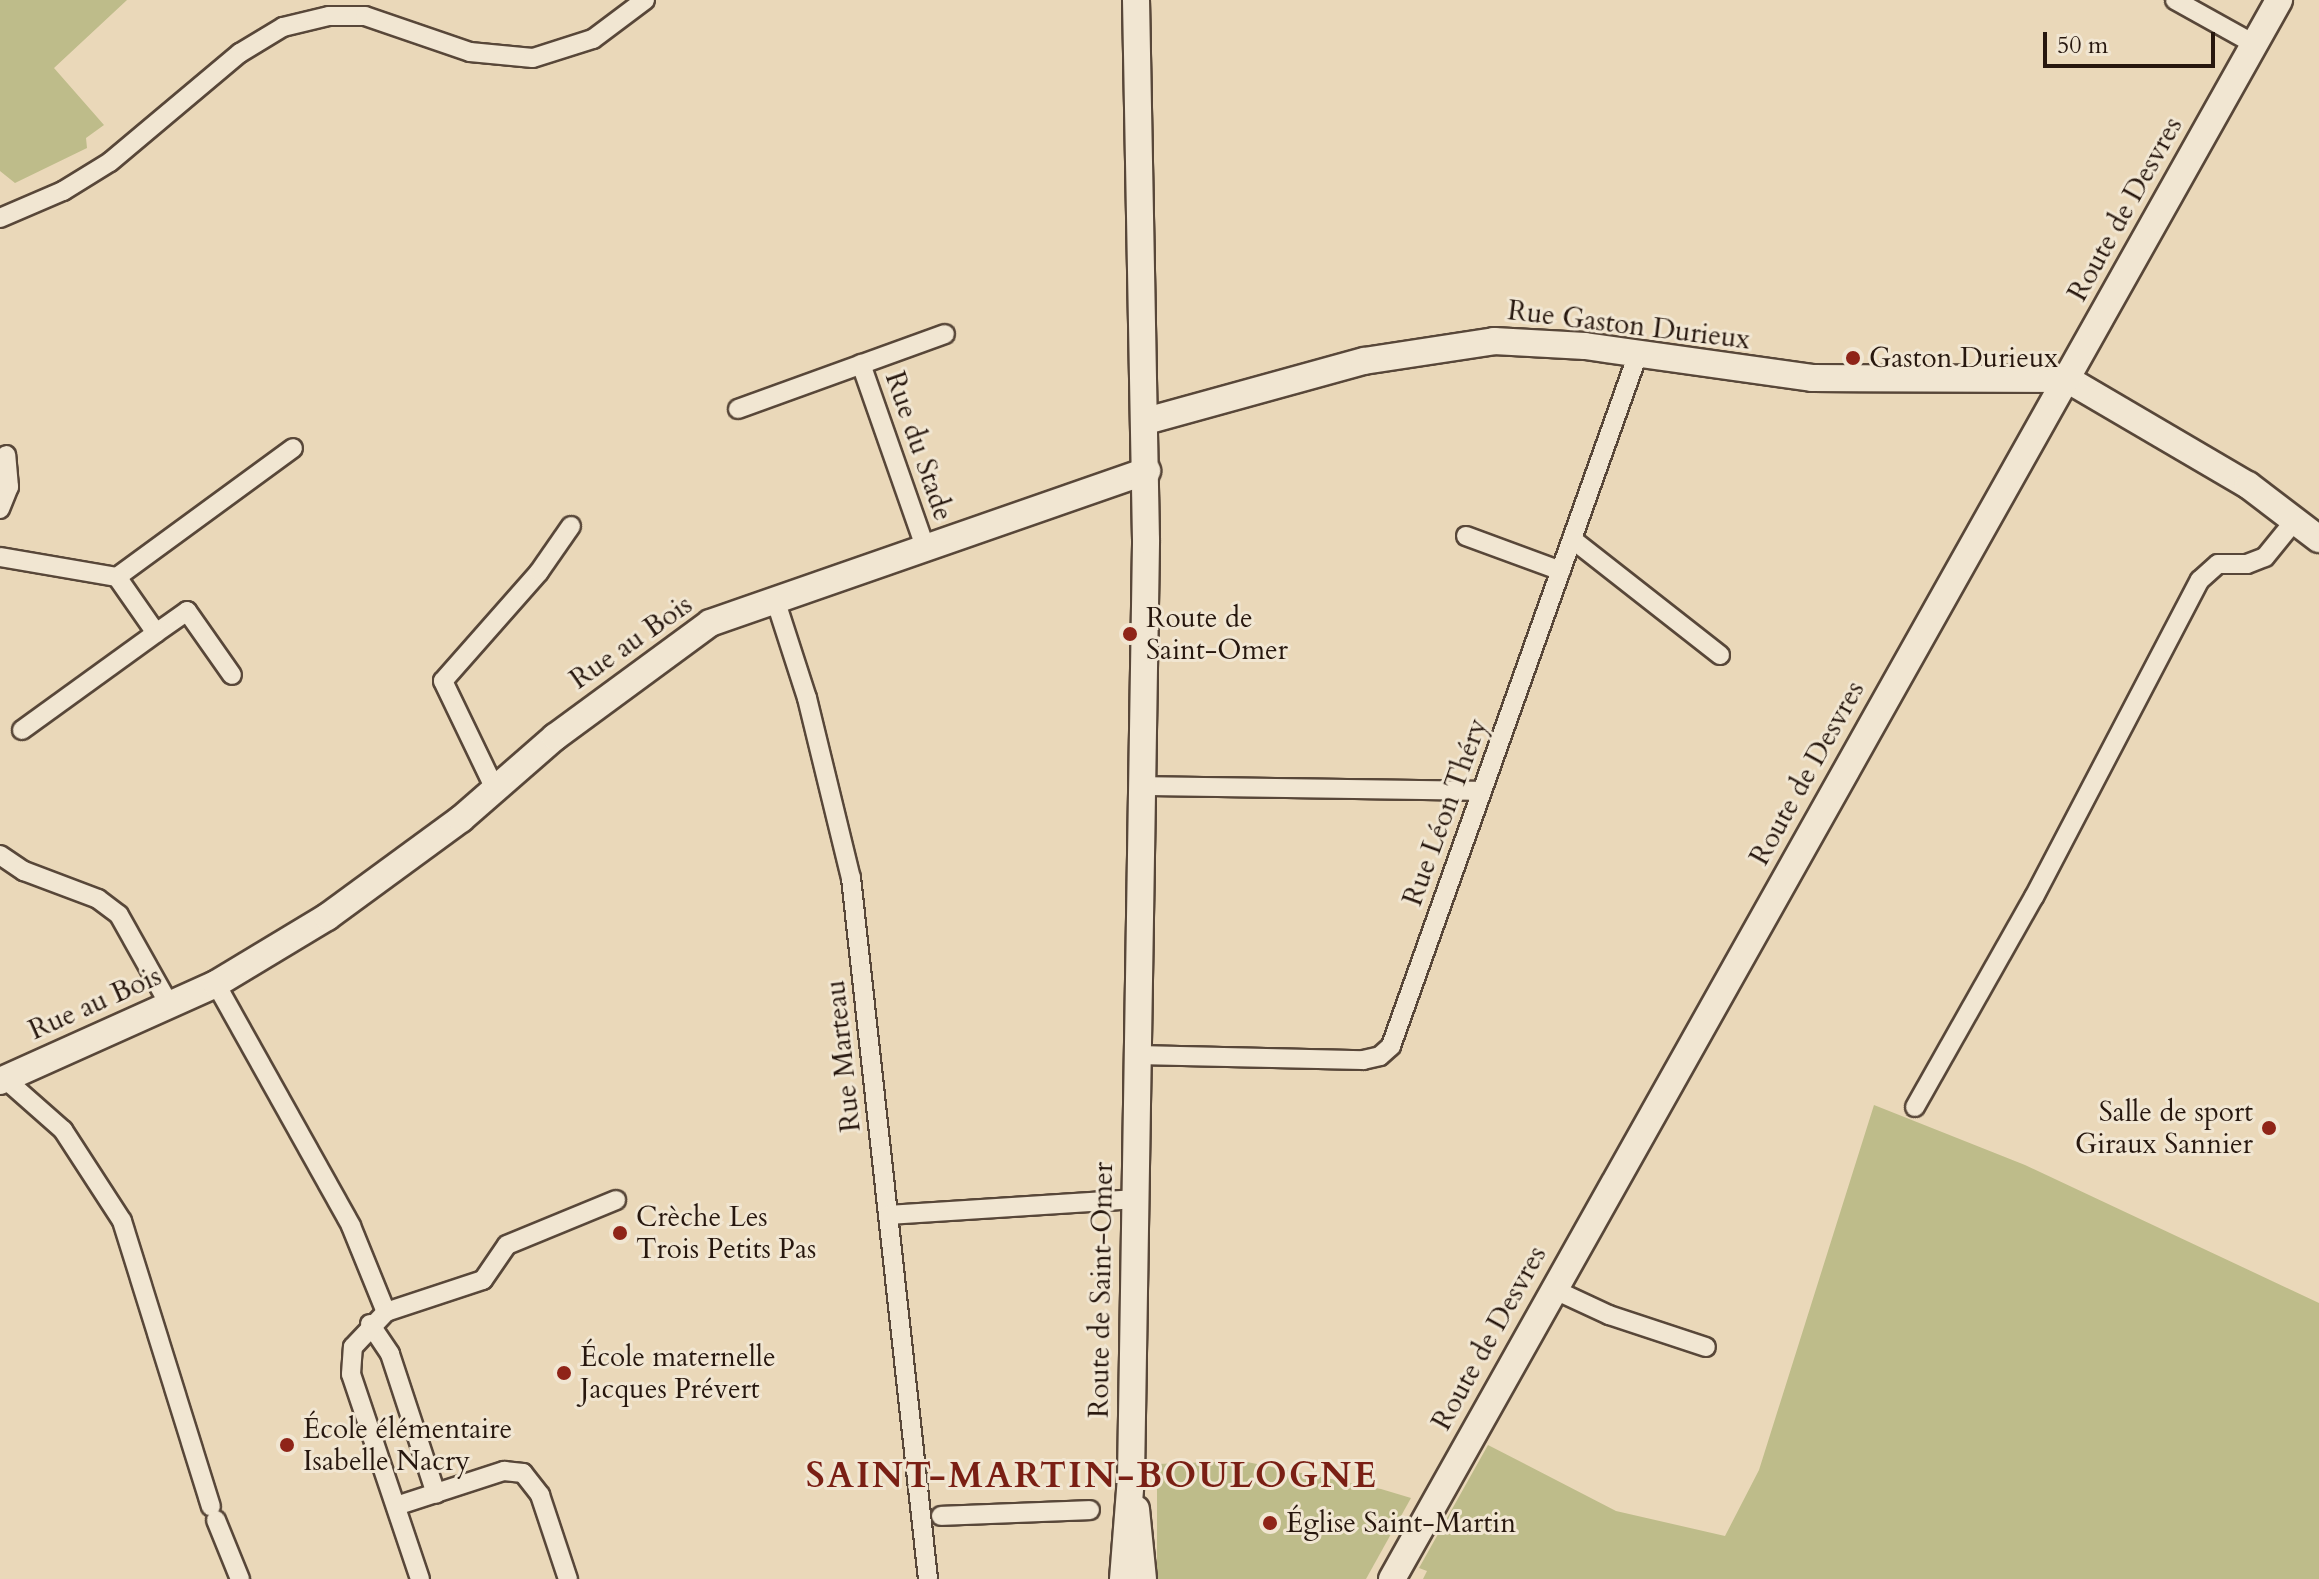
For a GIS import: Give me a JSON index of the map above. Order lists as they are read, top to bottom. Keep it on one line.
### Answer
{"streets":{"main road":["Route de Desvres","Rue Gaston Durieux","Rue au Bois","Route de Saint-Omer"],"street":["Rue du Stade","Rue Léon Théry","Rue Marteau"]},"crossings":[["Route de Desvres","Rue Gaston Durieux"],["Rue Gaston Durieux","Rue Léon Théry"],["Rue Gaston Durieux","Route de Saint-Omer"],["Rue du Stade","Rue au Bois"],["Rue au Bois","Rue Marteau"],["Rue au Bois","Route de Saint-Omer"],["Rue Léon Théry","Route de Saint-Omer"]],"districts":["SAINT-MARTIN-BOULOGNE"],"places":["Gaston Durieux","Route de Saint-Omer","Salle de sport Giraux Sannier","Crèche Les Trois Petits Pas","École maternelle Jacques Prévert","École élémentaire Isabelle Nacry","Église Saint-Martin"],"scale_bar":"50 m"}
